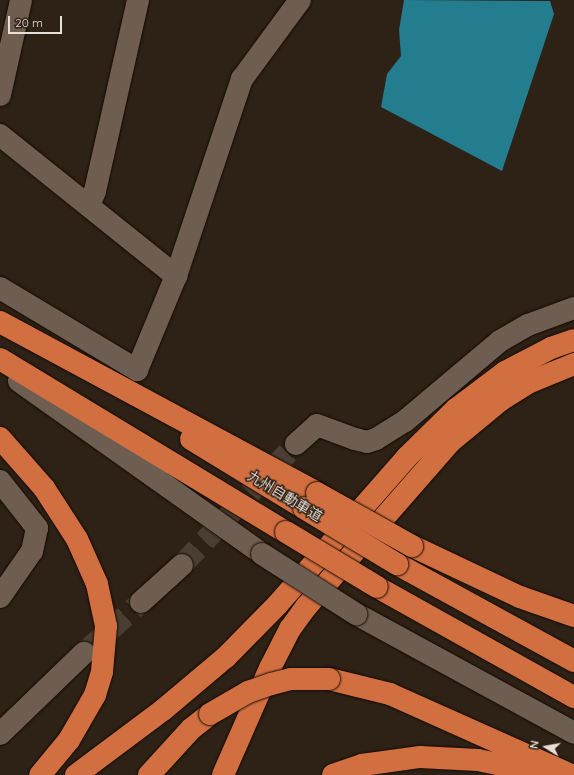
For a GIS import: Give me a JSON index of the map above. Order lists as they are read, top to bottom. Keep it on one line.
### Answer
{"streets":{"highway":["九州自動車道"]},"scale_bar":"20 m","north":"left"}
